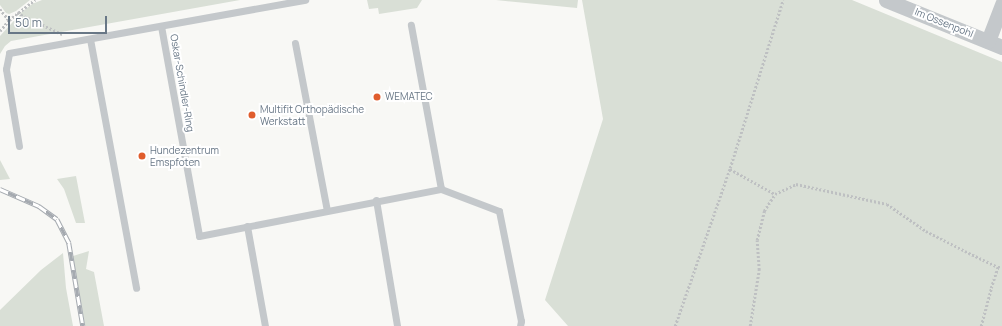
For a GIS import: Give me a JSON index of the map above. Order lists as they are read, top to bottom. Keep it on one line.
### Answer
{"streets":{"street":["Im Ossenpohl"],"lane":["Oskar-Schindler-Ring"]},"places":["WEMATEC","Multifit Orthopädische Werkstatt","Hundezentrum Emspfoten"],"scale_bar":"50 m"}
